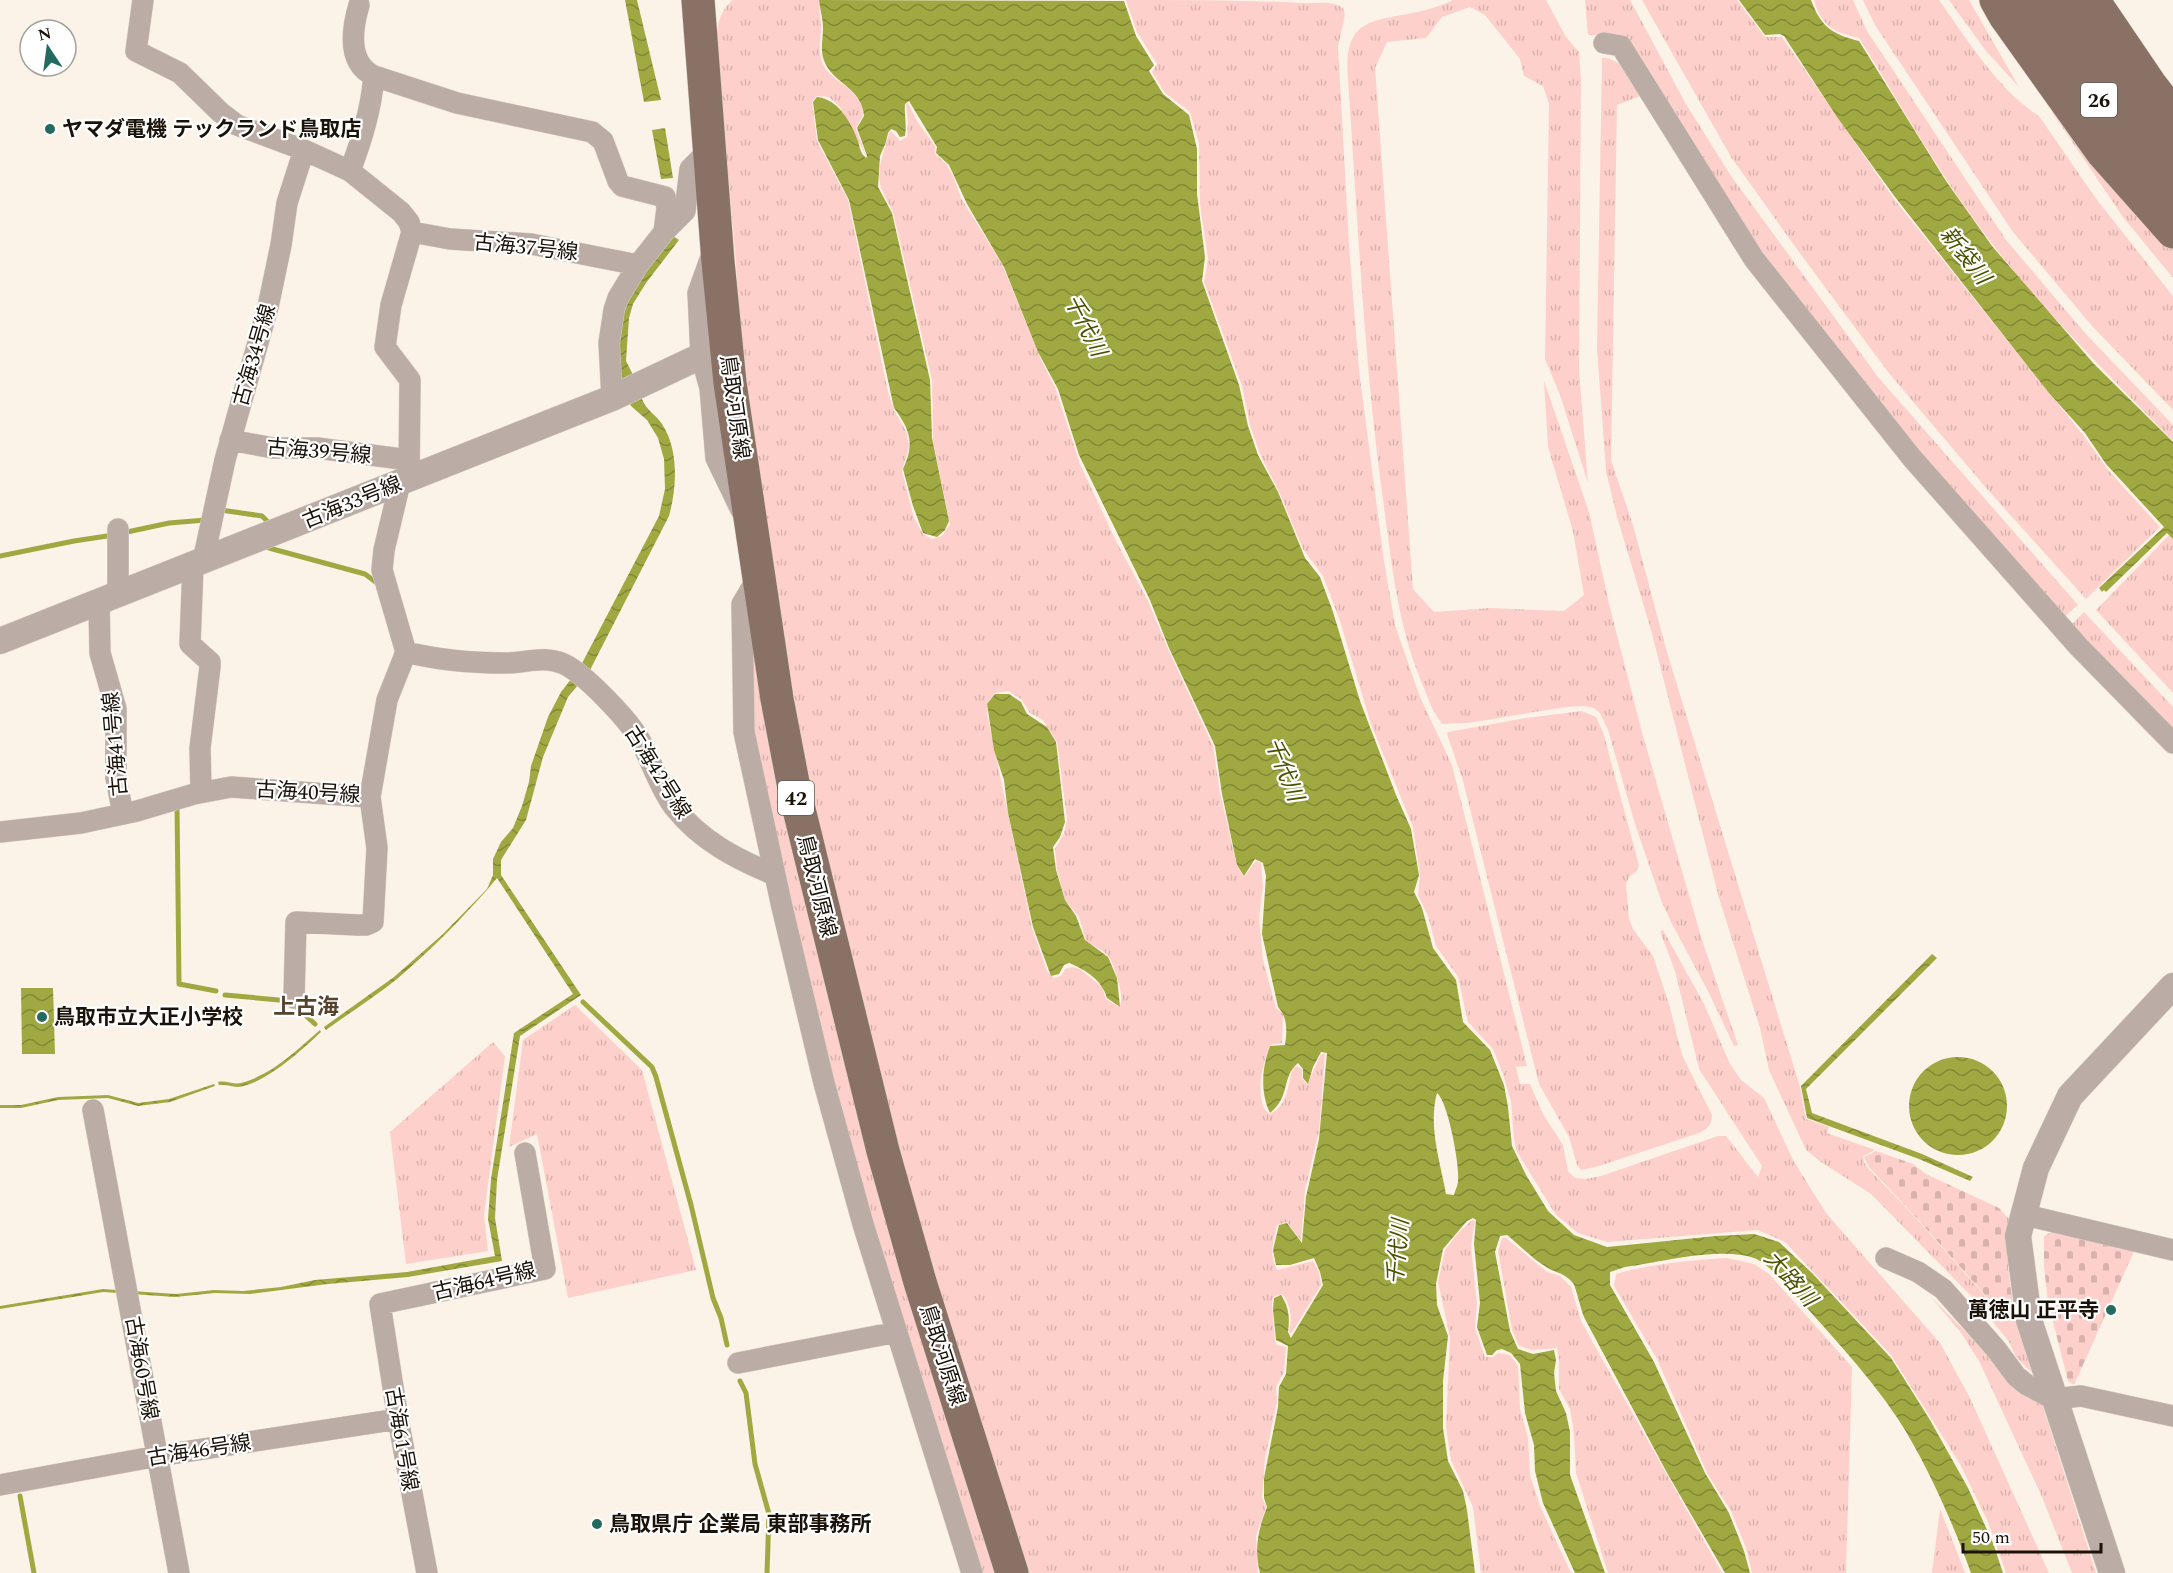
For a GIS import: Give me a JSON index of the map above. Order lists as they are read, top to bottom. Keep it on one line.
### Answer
{"streets":{"main road":["26","鳥取河原線","42"],"street":["古海37号線","古海34号線","古海39号線","古海33号線","古海41号線","古海42号線","古海40号線","古海64号線","古海60号線","古海61号線","古海46号線"]},"crossings":[["古海34号線","古海39号線"],["古海34号線","古海33号線"],["古海34号線","古海40号線"],["古海39号線","古海33号線"],["古海33号線","古海41号線"],["古海41号線","古海40号線"],["古海42号線","古海40号線"],["古海64号線","古海61号線"],["古海60号線","古海46号線"],["古海61号線","古海46号線"]],"districts":["上古海"],"water":["新袋川","千代川","大路川"],"places":["ヤマダ電機 テックランド鳥取店","鳥取市立大正小学校","萬徳山 正平寺","鳥取県庁 企業局 東部事務所"],"scale_bar":"50 m","north":"top"}
